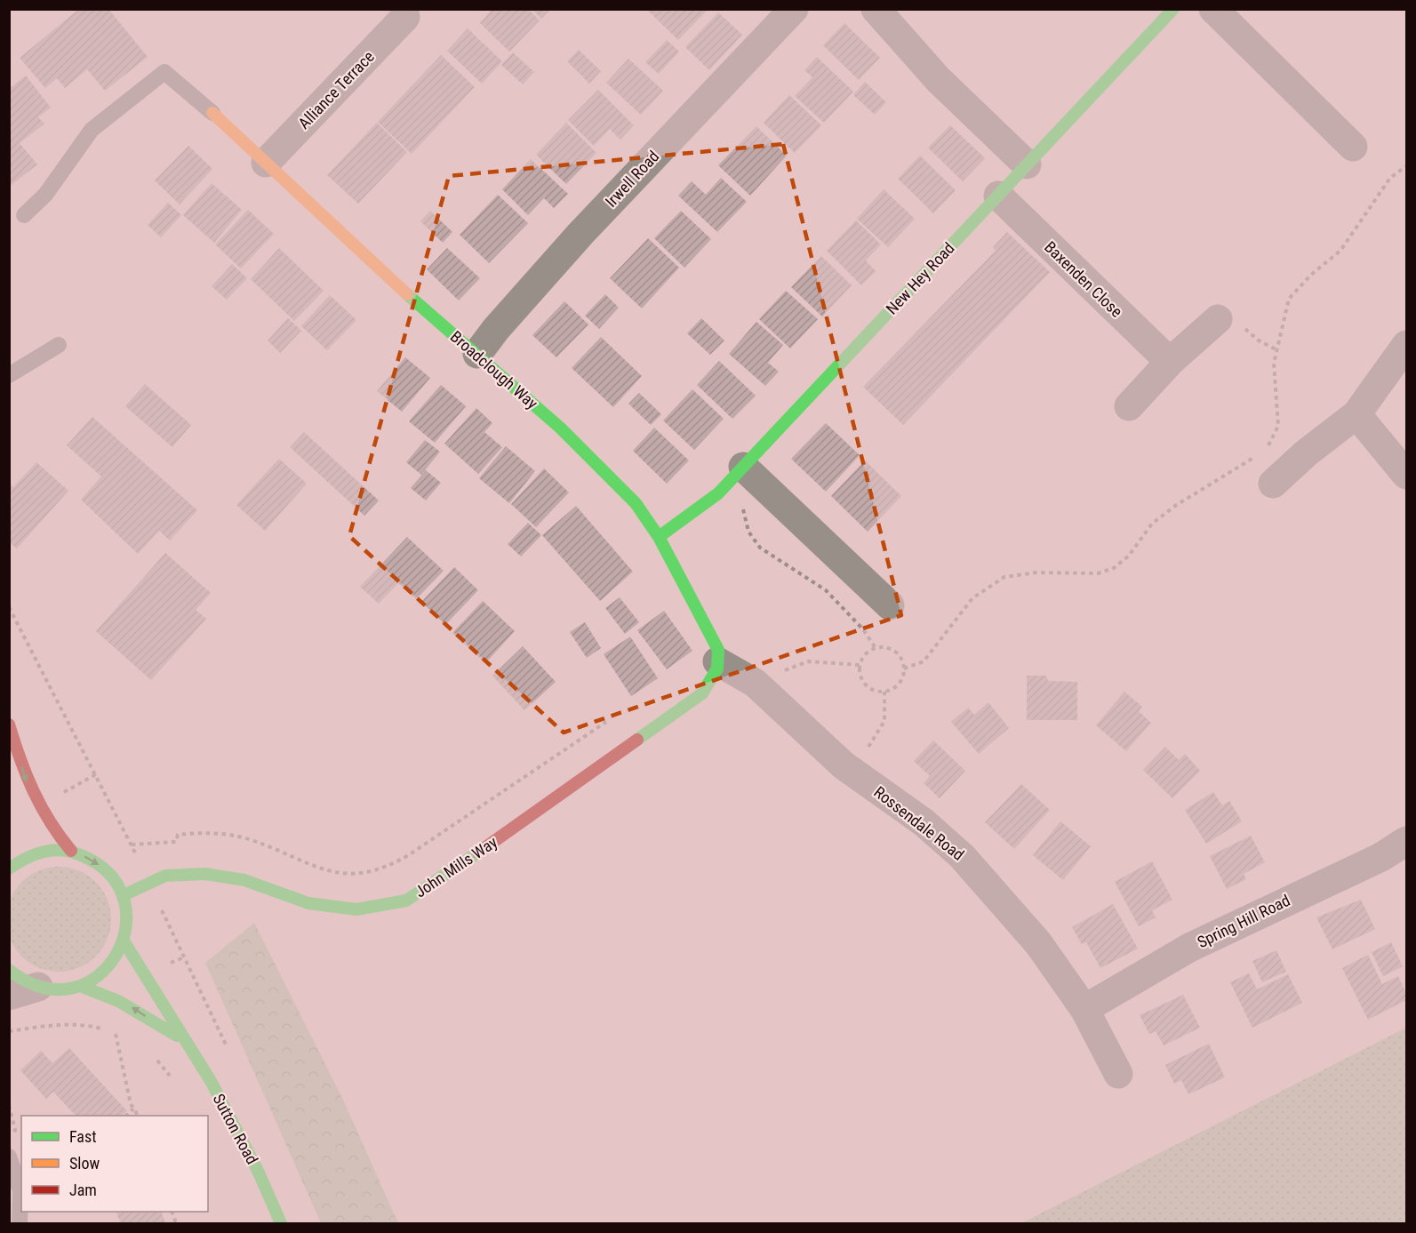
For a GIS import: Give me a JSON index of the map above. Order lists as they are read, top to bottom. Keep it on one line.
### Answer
{"streets":{"street":["Alliance Terrace","Irwell Road","New Hey Road","Baxenden Close","Broadclough Way","Rossendale Road","John Mills Way","Spring Hill Road","Sutton Road"]},"crossings":[["Alliance Terrace","Broadclough Way"],["Irwell Road","Broadclough Way"],["New Hey Road","Baxenden Close"],["New Hey Road","Broadclough Way"],["Broadclough Way","Rossendale Road"],["Broadclough Way","John Mills Way"],["Rossendale Road","John Mills Way"],["Rossendale Road","Spring Hill Road"],["John Mills Way","Sutton Road"]],"legend":["Fast","Slow","Jam"]}
